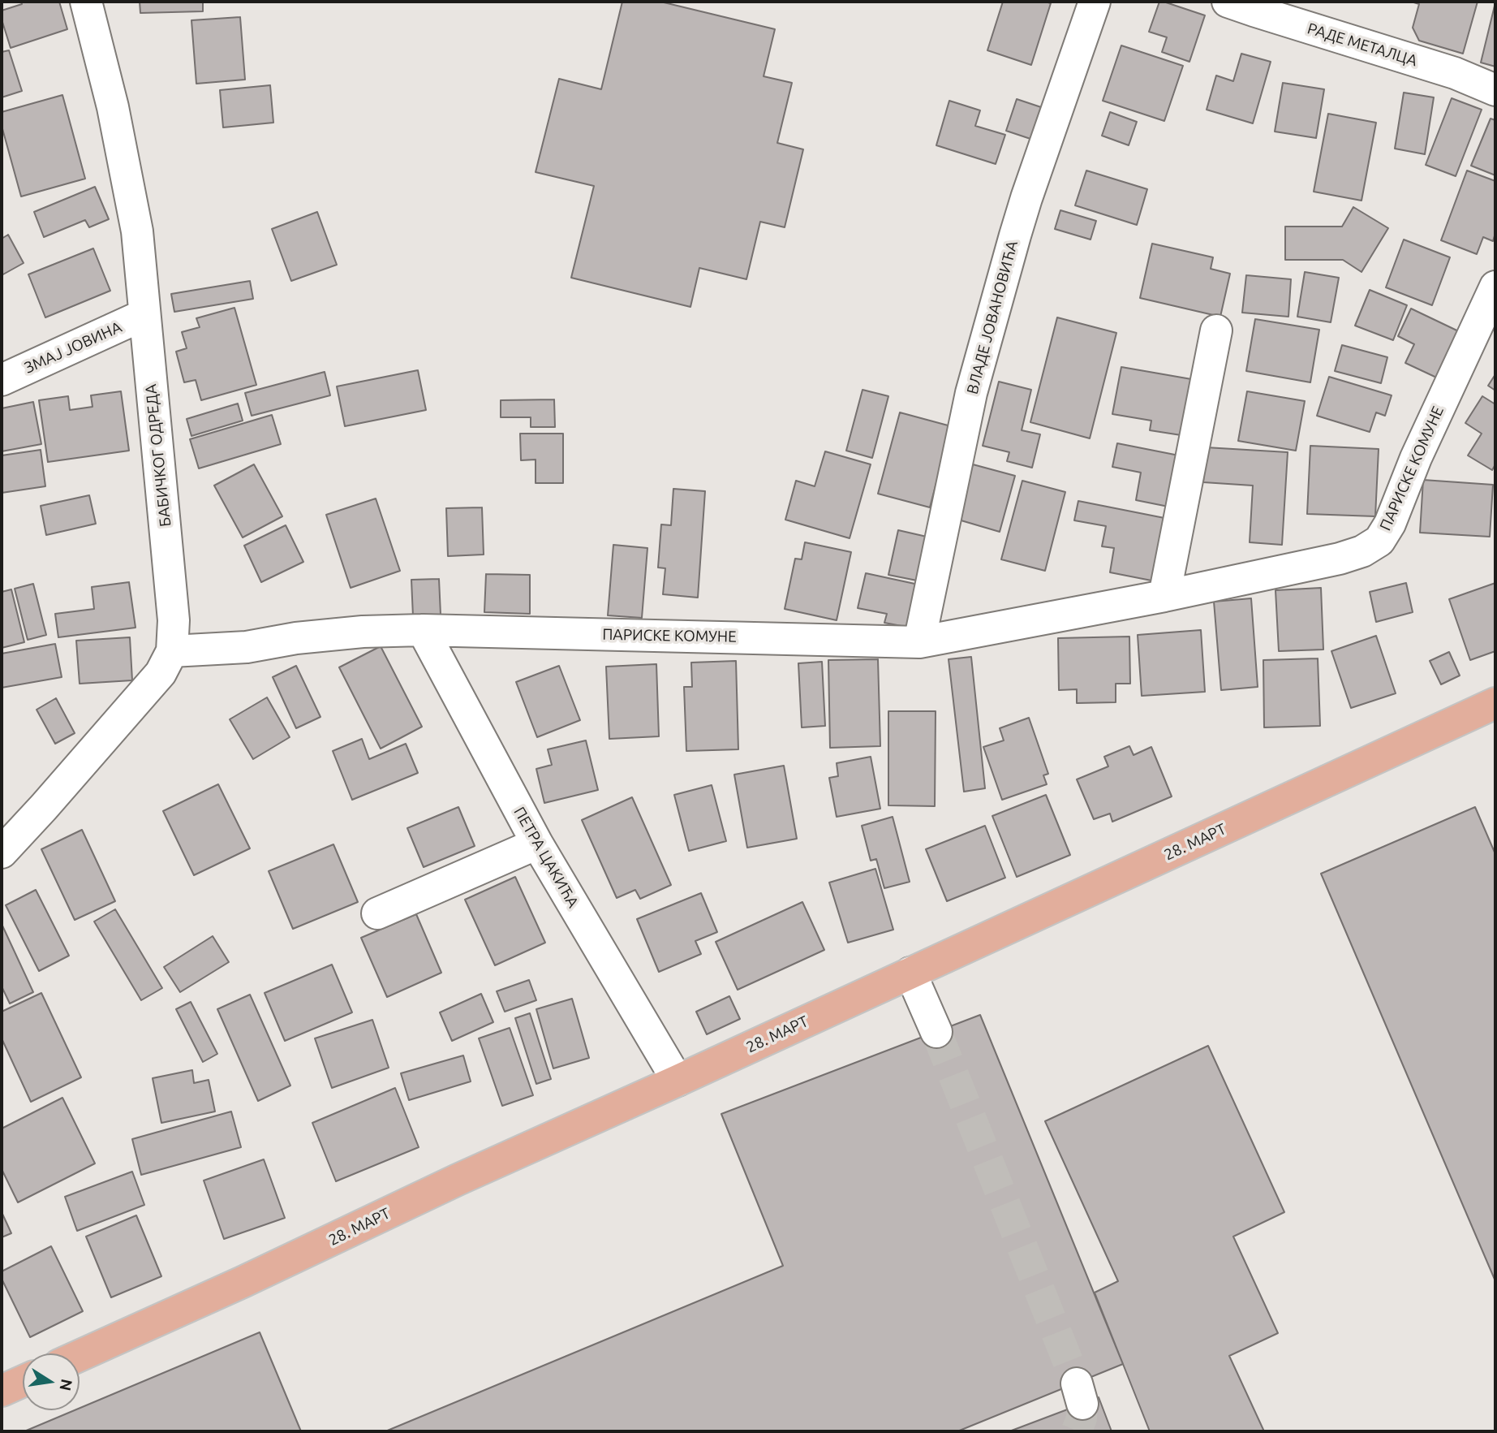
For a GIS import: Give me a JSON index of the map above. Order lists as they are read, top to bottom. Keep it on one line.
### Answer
{"streets":{"main road":["28. МАРТ"],"street":["РАДЕ МЕТАЛЦА","ВЛАДЕ ЈОВАНОВИЋА","ЗМАЈ ЈОВИНА","БАБИЧКОГ ОДРЕДА","ПАРИСКЕ КОМУНЕ","ПЕТРА ЦАКИЋА"]},"crossings":[["ВЛАДЕ ЈОВАНОВИЋА","ПАРИСКЕ КОМУНЕ"],["ЗМАЈ ЈОВИНА","БАБИЧКОГ ОДРЕДА"],["БАБИЧКОГ ОДРЕДА","ПАРИСКЕ КОМУНЕ"],["ПАРИСКЕ КОМУНЕ","ПЕТРА ЦАКИЋА"],["28. МАРТ","ПЕТРА ЦАКИЋА"]],"north":"right"}
